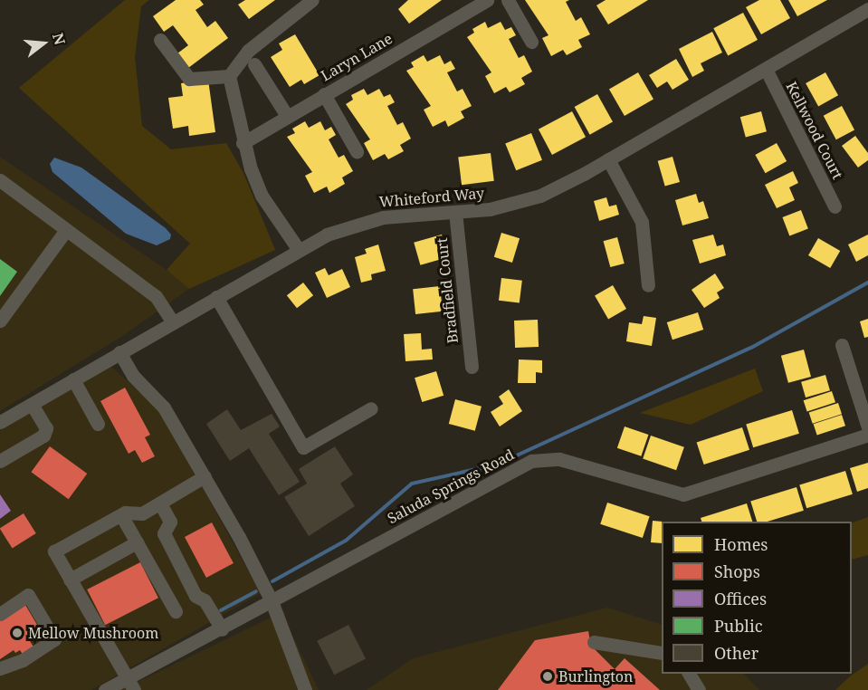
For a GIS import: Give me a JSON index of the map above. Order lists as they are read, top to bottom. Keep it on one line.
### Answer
{"streets":{"street":["Laryn Lane","Kellwood Court","Whiteford Way","Bradfield Court","Saluda Springs Road"]},"crossings":[["Kellwood Court","Whiteford Way"],["Whiteford Way","Bradfield Court"]],"places":["Mellow Mushroom","Burlington"],"legend":["Homes","Shops","Offices","Public","Other"],"north":"right"}
